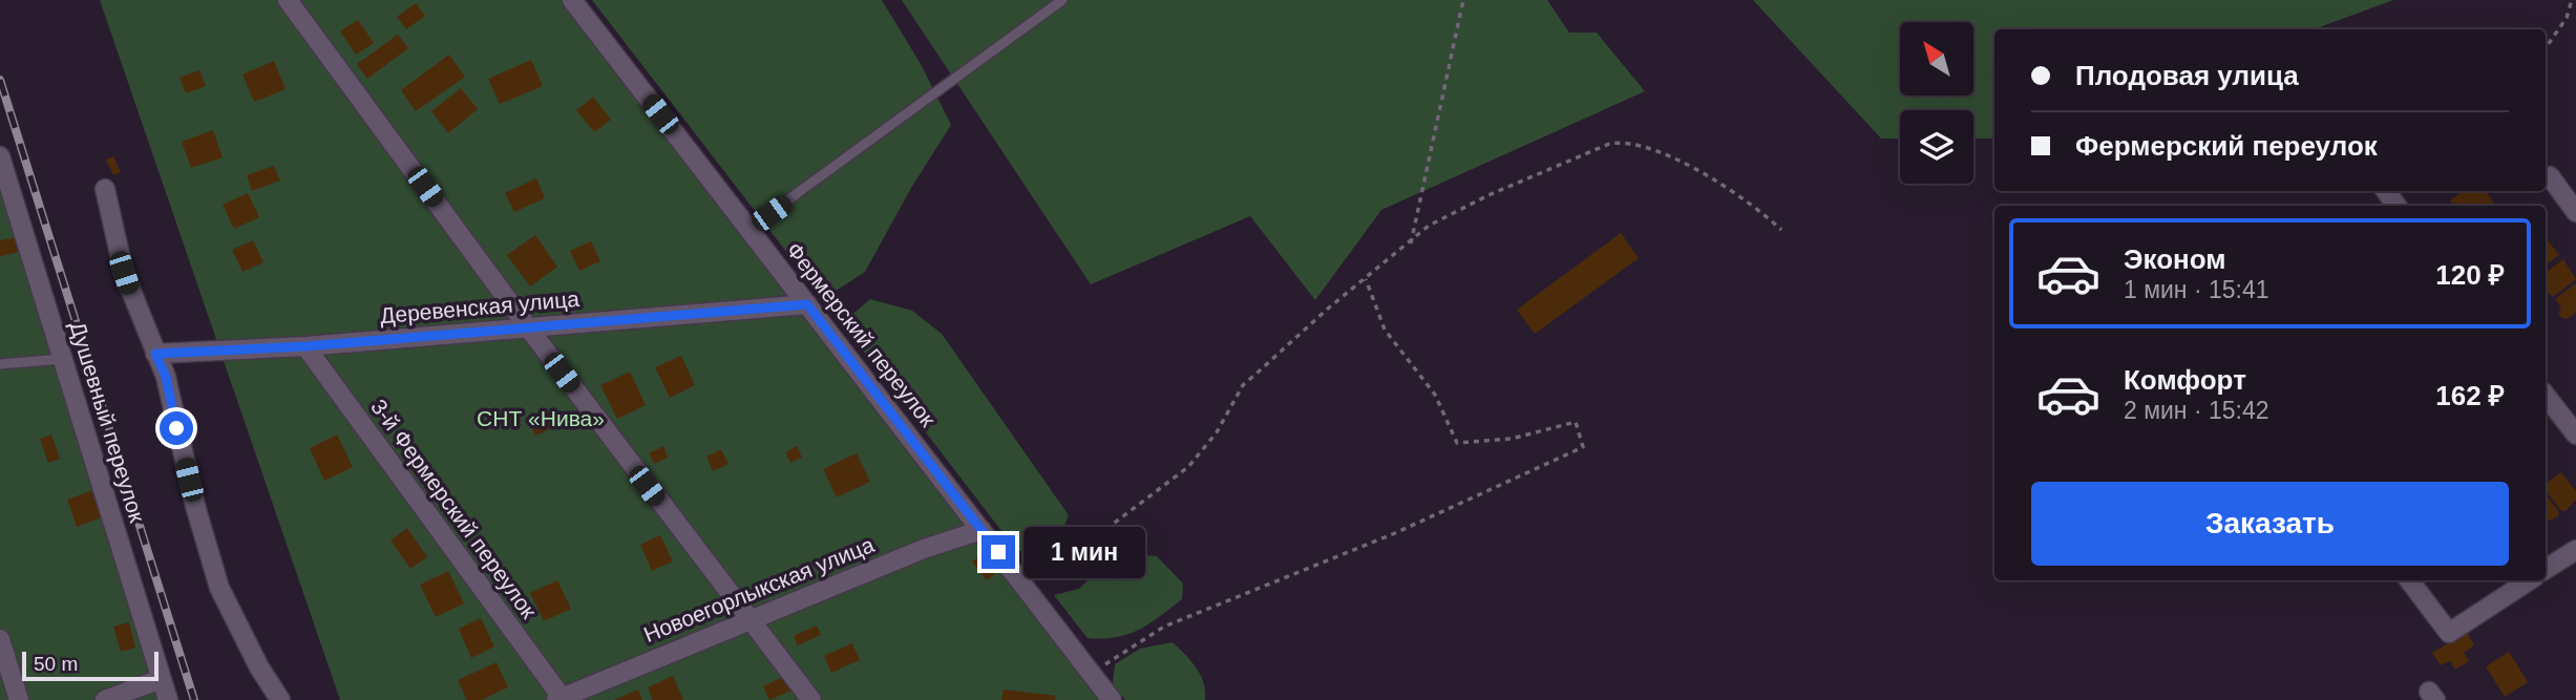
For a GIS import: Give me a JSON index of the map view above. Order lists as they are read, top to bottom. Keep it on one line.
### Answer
{"streets":{"street":["Деревенская улица","Фермерский переулок","Душевный переулок","3-й Фермерский переулок","Новоегорлыкская улица"]},"crossings":[["Деревенская улица","Фермерский переулок"],["Деревенская улица","3-й Фермерский переулок"],["Фермерский переулок","Новоегорлыкская улица"],["3-й Фермерский переулок","Новоегорлыкская улица"]],"parks":["СНТ «Нива»"],"scale_bar":"50 m","north":"top left","page":{"banner":["Плодовая улица","Фермерский переулок"],"list":[{"name":"Эконом","note":"1 мин · 15:41","value":"120 ₽"},{"name":"Комфорт","note":"2 мин · 15:42","value":"162 ₽"}],"buttons":"Заказать","bubble":"1 мин","scale":"50 m"}}
